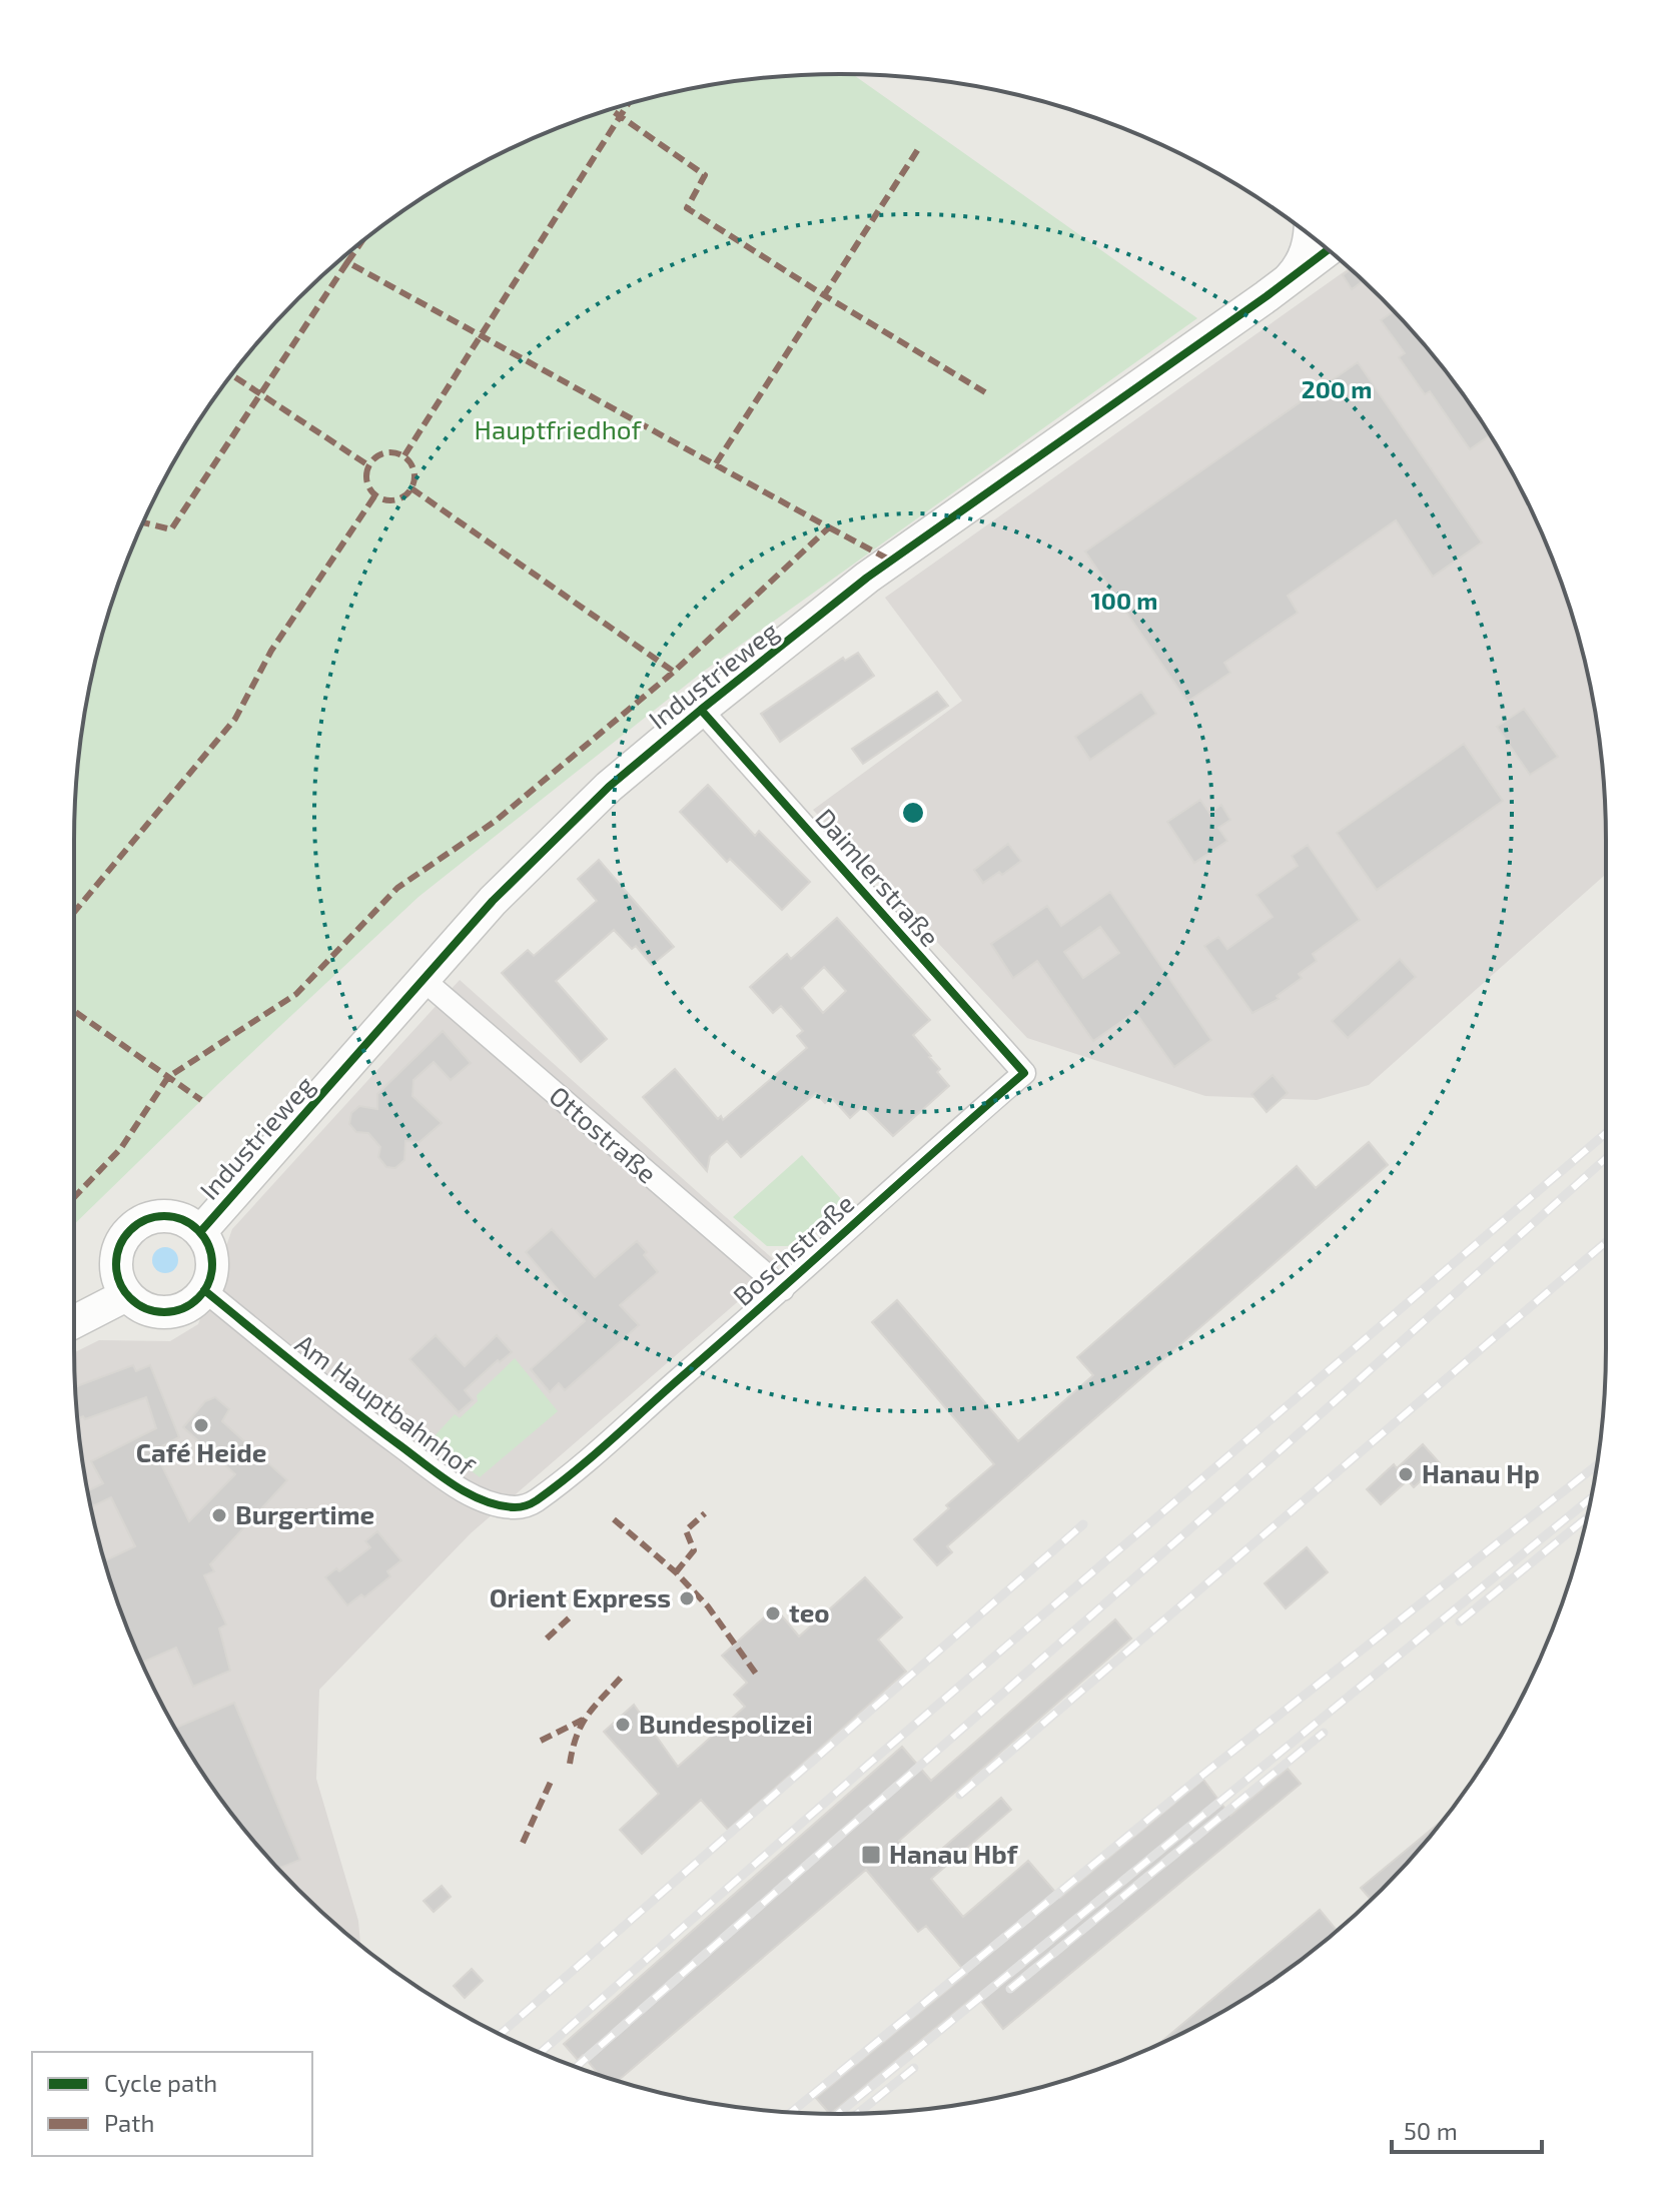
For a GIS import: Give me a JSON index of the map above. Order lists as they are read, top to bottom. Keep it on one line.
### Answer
{"streets":{"street":["Industrieweg","Daimlerstraße","Ottostraße","Boschstraße","Am Hauptbahnhof"]},"crossings":[["Industrieweg","Daimlerstraße"],["Industrieweg","Ottostraße"],["Industrieweg","Am Hauptbahnhof"],["Daimlerstraße","Boschstraße"],["Ottostraße","Boschstraße"],["Boschstraße","Am Hauptbahnhof"]],"parks":["Hauptfriedhof"],"places":{"other":["Café Heide","Hanau Hp","Burgertime","Orient Express","teo","Bundespolizei"],"transit":["Hanau Hbf"]},"legend":["Cycle path","Path"],"scale_bar":"50 m","rings":["200 m","100 m"]}
